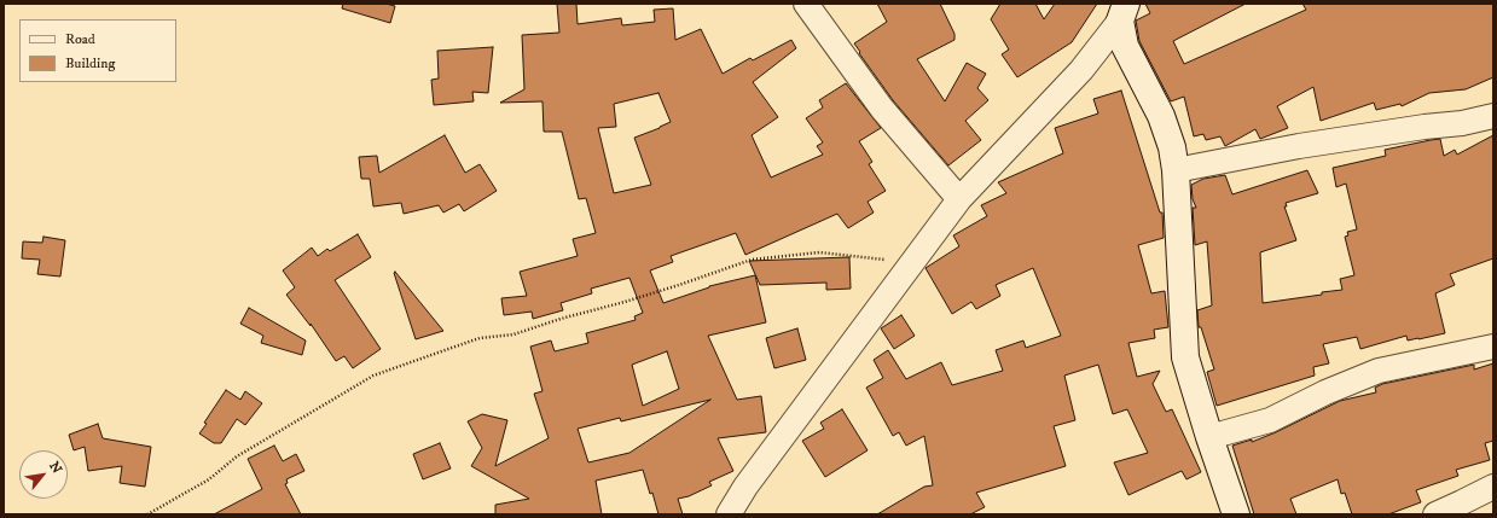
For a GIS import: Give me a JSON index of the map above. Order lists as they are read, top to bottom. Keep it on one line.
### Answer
{"legend":["Road","Building"],"north":"top right"}
